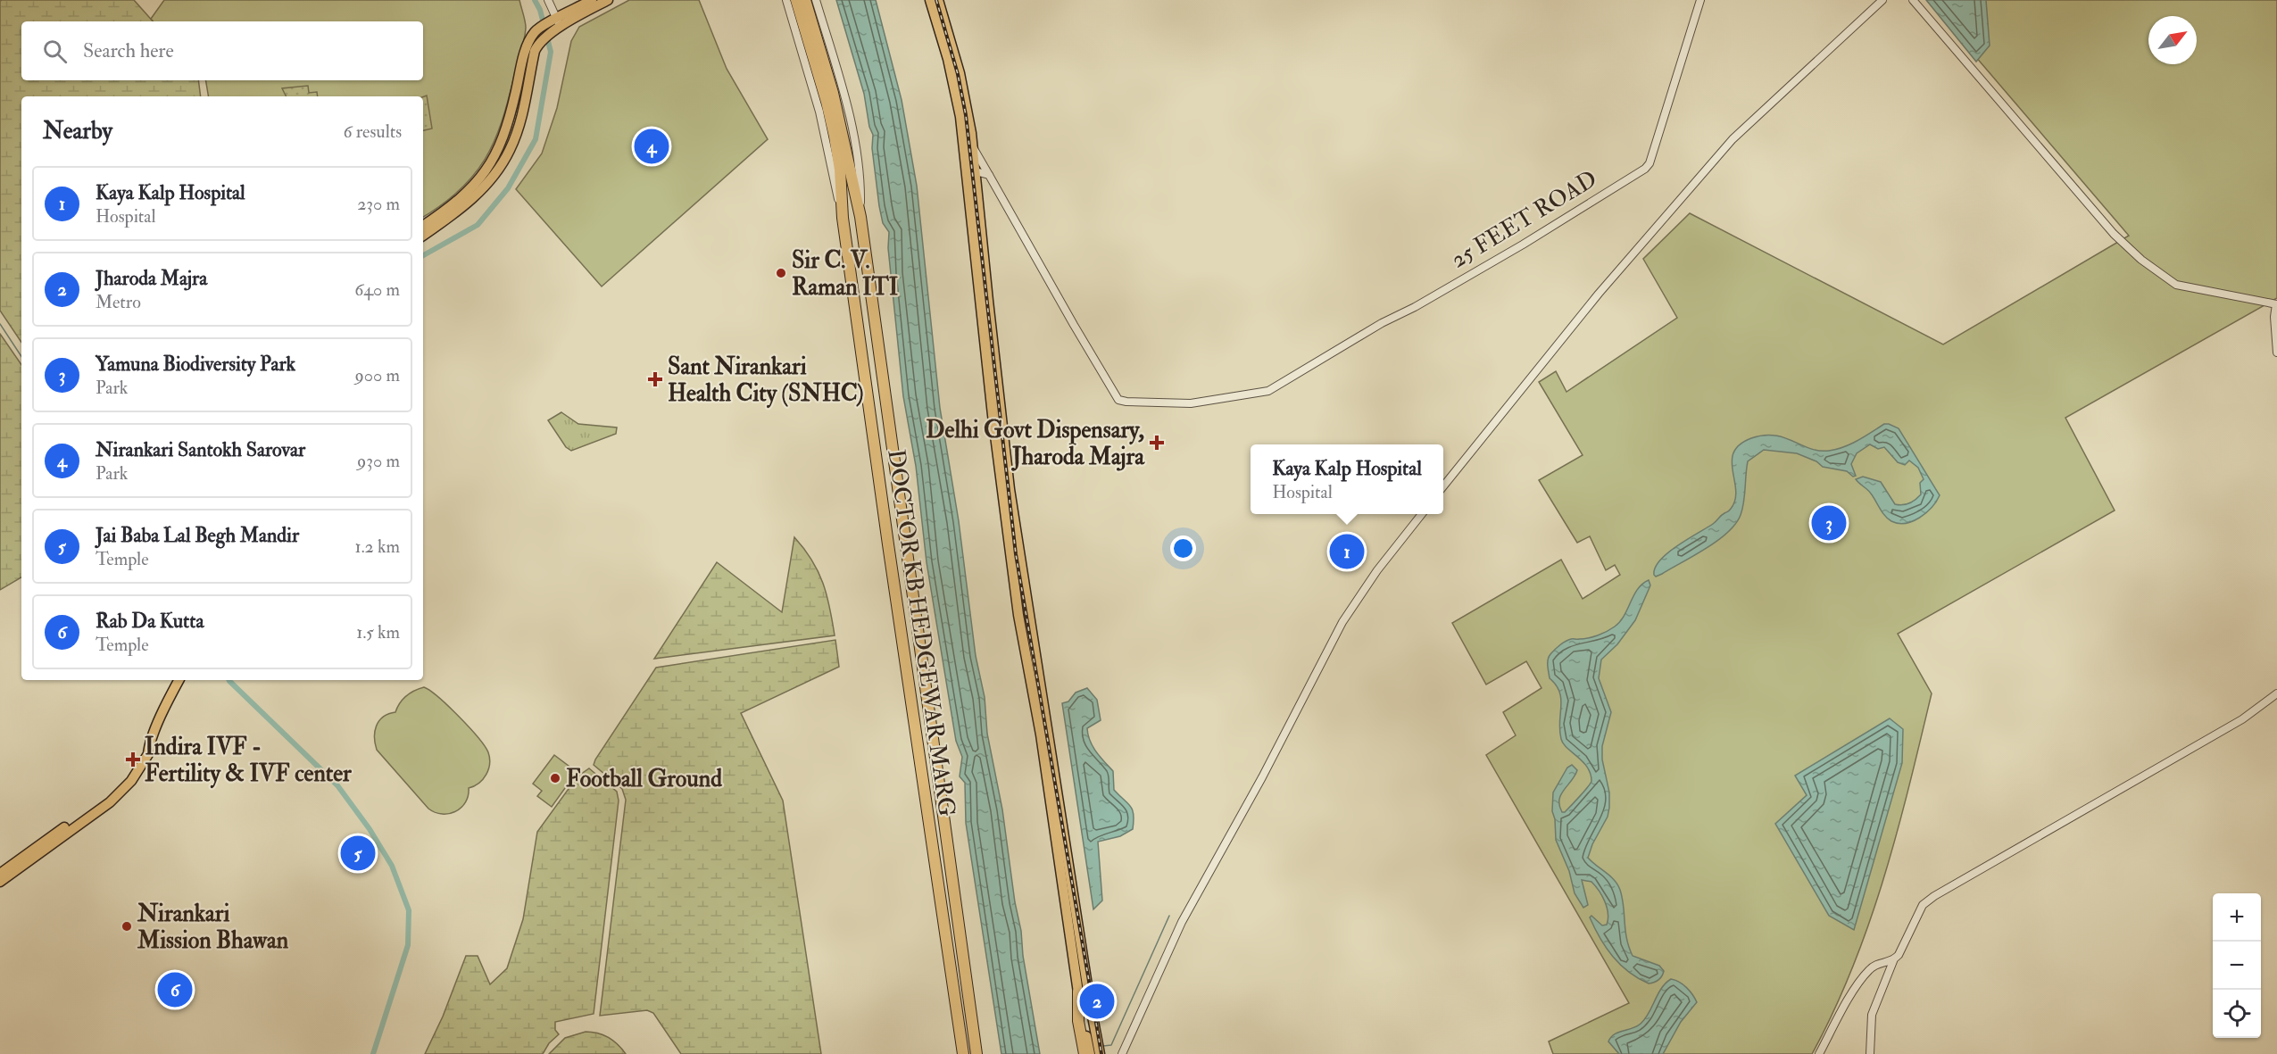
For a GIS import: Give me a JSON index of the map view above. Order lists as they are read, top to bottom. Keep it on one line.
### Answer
{"streets":{"highway":["DOCTOR KB HEDGEWAR MARG"],"street":["25 FEET ROAD"]},"places":{"other":["Sir C. V. Raman ITI","Football Ground","Nirankari Mission Bhawan"],"health":["Sant Nirankari Health City (SNHC)","Delhi Govt Dispensary, Jharoda Majra","Indira IVF - Fertility & IVF center"]},"north":"top right","page":{"search":"Search here","heading":["Nearby","6 results"],"pins":["4","3","1","5","6","2"],"list":[{"mark":"1","name":"Kaya Kalp Hospital","note":"Hospital","value":"230 m"},{"mark":"2","name":"Jharoda Majra","note":"Metro","value":"640 m"},{"mark":"3","name":"Yamuna Biodiversity Park","note":"Park","value":"900 m"},{"mark":"4","name":"Nirankari Santokh Sarovar","note":"Park","value":"930 m"},{"mark":"5","name":"Jai Baba Lal Begh Mandir","note":"Temple","value":"1.2 km"},{"mark":"6","name":"Rab Da Kutta","note":"Temple","value":"1.5 km"}],"popup":["Kaya Kalp Hospital","Hospital"],"map_buttons":["+","−"]}}
